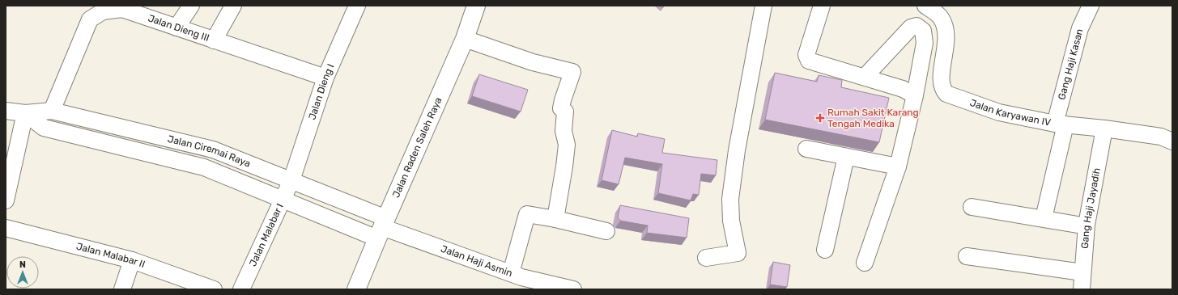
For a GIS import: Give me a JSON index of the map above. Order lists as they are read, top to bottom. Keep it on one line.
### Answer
{"streets":{"main road":["Jalan Raden Saleh Raya"],"street":["Jalan Dieng III","Gang Haji Kasan","Jalan Dieng I","Jalan Karyawan IV","Jalan Ciremai Raya","Gang Haji Jayadih","Jalan Malabar I","Jalan Malabar II","Jalan Haji Asmin"]},"crossings":[["Jalan Dieng III","Jalan Dieng I"],["Jalan Dieng III","Jalan Ciremai Raya"],["Gang Haji Kasan","Jalan Karyawan IV"],["Jalan Dieng I","Jalan Ciremai Raya"],["Jalan Dieng I","Jalan Malabar I"],["Jalan Karyawan IV","Gang Haji Jayadih"],["Jalan Raden Saleh Raya","Jalan Ciremai Raya"],["Jalan Raden Saleh Raya","Jalan Haji Asmin"],["Jalan Ciremai Raya","Jalan Malabar I"],["Jalan Ciremai Raya","Jalan Haji Asmin"]],"places":{"health":["Rumah Sakit Karang Tengah Medika"]},"north":"top"}
